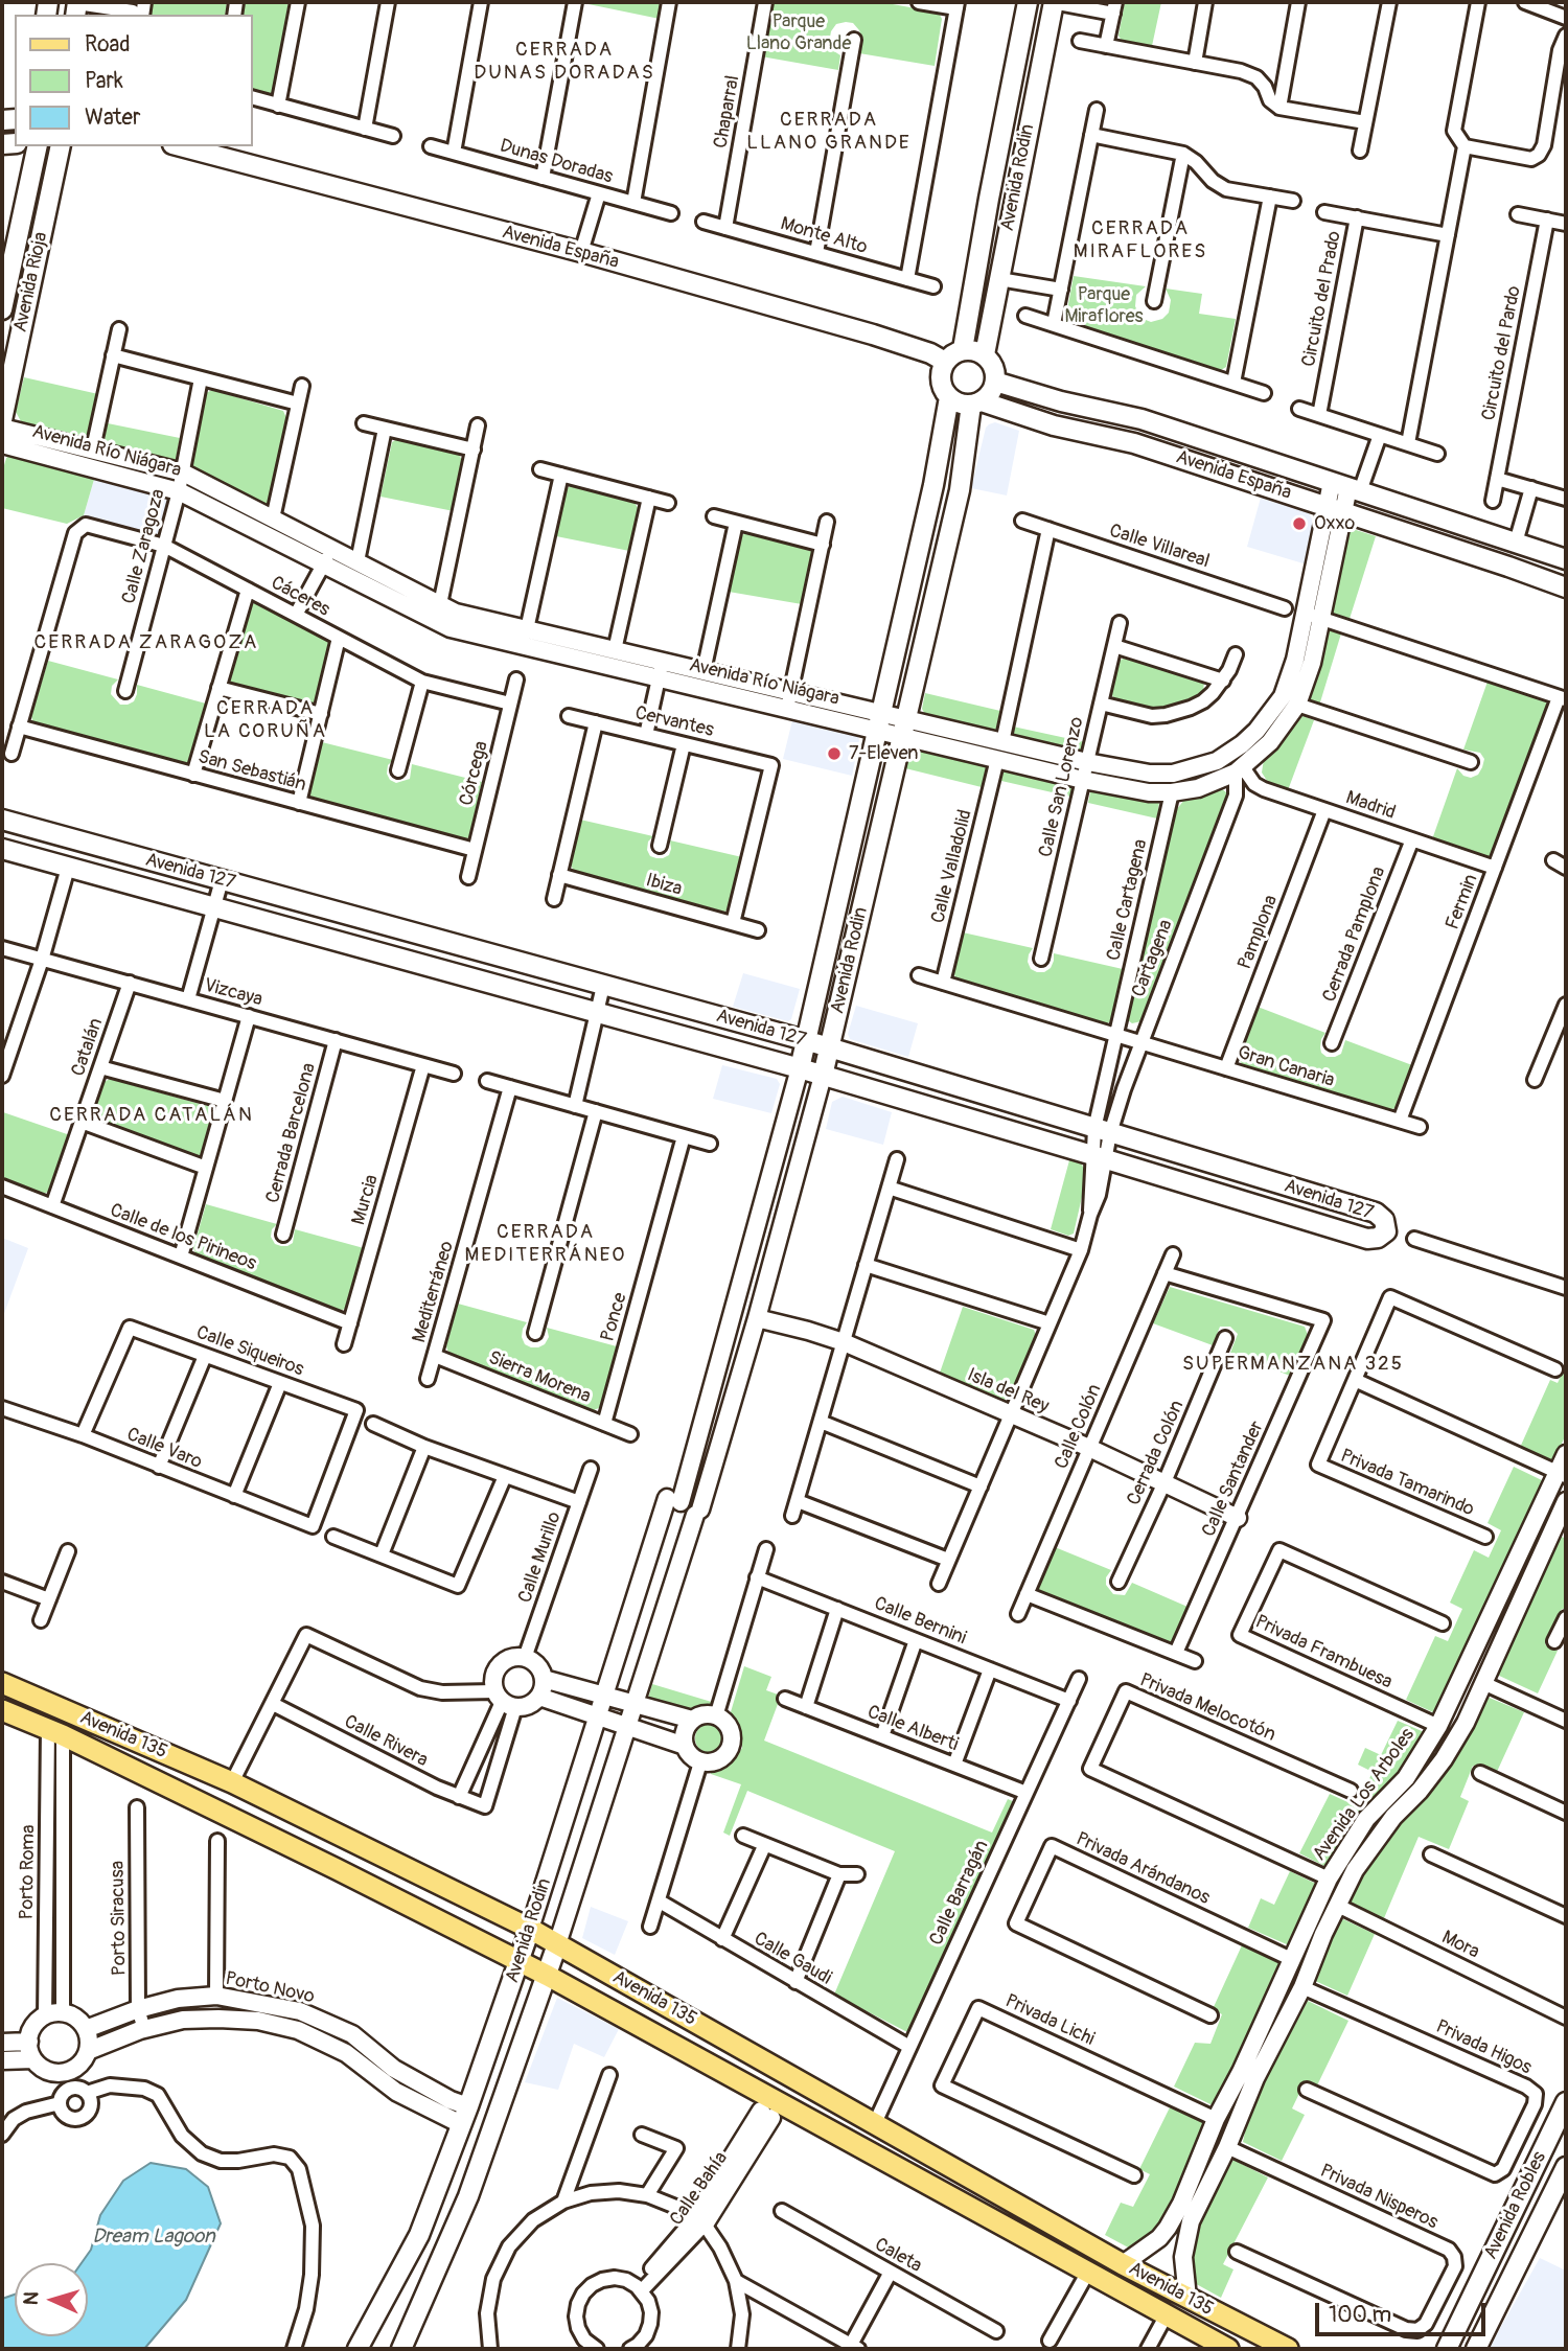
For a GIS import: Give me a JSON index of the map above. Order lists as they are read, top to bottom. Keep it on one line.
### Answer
{"streets":{"main road":["Avenida Rodin","Avenida España","Avenida Rioja","Avenida 127","Avenida 135","Avenida Robles"],"street":["Chaparral","Dunas Doradas","Monte Alto","Circuito del Prado","Circuito del Pardo","Avenida Río Niágara","Calle Zaragoza","Calle Villareal","Cáceres","Cervantes","San Sebastián","Córcega","Calle San Lorenzo","Madrid","Calle Valladolid","Ibiza","Calle Cartagena","Fermin","Pamplona","Cerrada Pamplona","Cartagena","Vizcaya","Catalán","Gran Canaria","Cerrada Barcelona","Murcia","Calle de los Pirineos","Mediterráneo","Ponce","Calle Siqueiros","Sierra Morena","Isla del Rey","Calle Colón","Calle Varo","Cerrada Colón","Calle Santander","Privada Tamarindo","Calle Murillo","Calle Bernini","Privada Frambuesa","Privada Melocotón","Calle Alberti","Calle Rivera","Avenida Los Arboles","Privada Arándanos","Porto Roma","Calle Barragán","Porto Siracusa","Mora","Calle Gaudi","Porto Novo","Privada Lichi","Privada Higos","Calle Bahía","Privada Nisperos","Caleta"]},"crossings":[["Chaparral","Monte Alto"],["Avenida Rodin","Avenida España"],["Avenida Rodin","Avenida Río Niágara"],["Avenida Rodin","Avenida 127"],["Avenida Rodin","Isla del Rey"],["Avenida Rodin","Avenida 135"],["Avenida Rodin","Porto Novo"],["Avenida España","Avenida Río Niágara"],["Avenida Río Niágara","Calle Zaragoza"],["Avenida Río Niágara","Calle San Lorenzo"],["Avenida Río Niágara","Madrid"],["Avenida Río Niágara","Calle Valladolid"],["Avenida Río Niágara","Calle Cartagena"],["Avenida Río Niágara","Cartagena"],["Calle Zaragoza","Cáceres"],["Cáceres","San Sebastián"],["Cáceres","Córcega"],["Cervantes","Ibiza"],["San Sebastián","Córcega"],["Madrid","Fermin"],["Madrid","Pamplona"],["Madrid","Cerrada Pamplona"],["Madrid","Cartagena"],["Avenida 127","Cartagena"],["Calle Cartagena","Cartagena"],["Fermin","Gran Canaria"],["Pamplona","Gran Canaria"],["Cartagena","Gran Canaria"],["Cartagena","Isla del Rey"],["Vizcaya","Catalán"],["Vizcaya","Cerrada Barcelona"],["Vizcaya","Murcia"],["Catalán","Calle de los Pirineos"],["Murcia","Calle de los Pirineos"],["Mediterráneo","Sierra Morena"],["Ponce","Sierra Morena"],["Calle Siqueiros","Calle Varo"],["Isla del Rey","Calle Colón"],["Isla del Rey","Cerrada Colón"],["Isla del Rey","Calle Santander"],["Calle Colón","Calle Santander"],["Calle Murillo","Calle Rivera"],["Calle Bernini","Calle Barragán"],["Privada Frambuesa","Avenida Los Arboles"],["Privada Melocotón","Avenida Los Arboles"],["Calle Alberti","Calle Barragán"],["Avenida 135","Avenida Los Arboles"],["Avenida 135","Porto Roma"],["Avenida 135","Calle Barragán"],["Avenida 135","Calle Bahía"],["Avenida Los Arboles","Privada Arándanos"],["Avenida Los Arboles","Mora"],["Avenida Los Arboles","Privada Lichi"],["Avenida Los Arboles","Privada Higos"],["Avenida Los Arboles","Privada Nisperos"],["Porto Roma","Porto Novo"],["Calle Barragán","Calle Gaudi"],["Porto Siracusa","Porto Novo"]],"districts":["CERRADA DUNAS DORADAS","CERRADA LLANO GRANDE","CERRADA MIRAFLORES","CERRADA ZARAGOZA","CERRADA LA CORUÑA","CERRADA CATALÁN","CERRADA MEDITERRÁNEO","SUPERMANZANA 325"],"water":["Dream Lagoon"],"parks":["Parque Llano Grande","Parque Miraflores"],"places":["Oxxo","7-Eleven"],"legend":["Road","Park","Water"],"scale_bar":"100 m","north":"left"}
